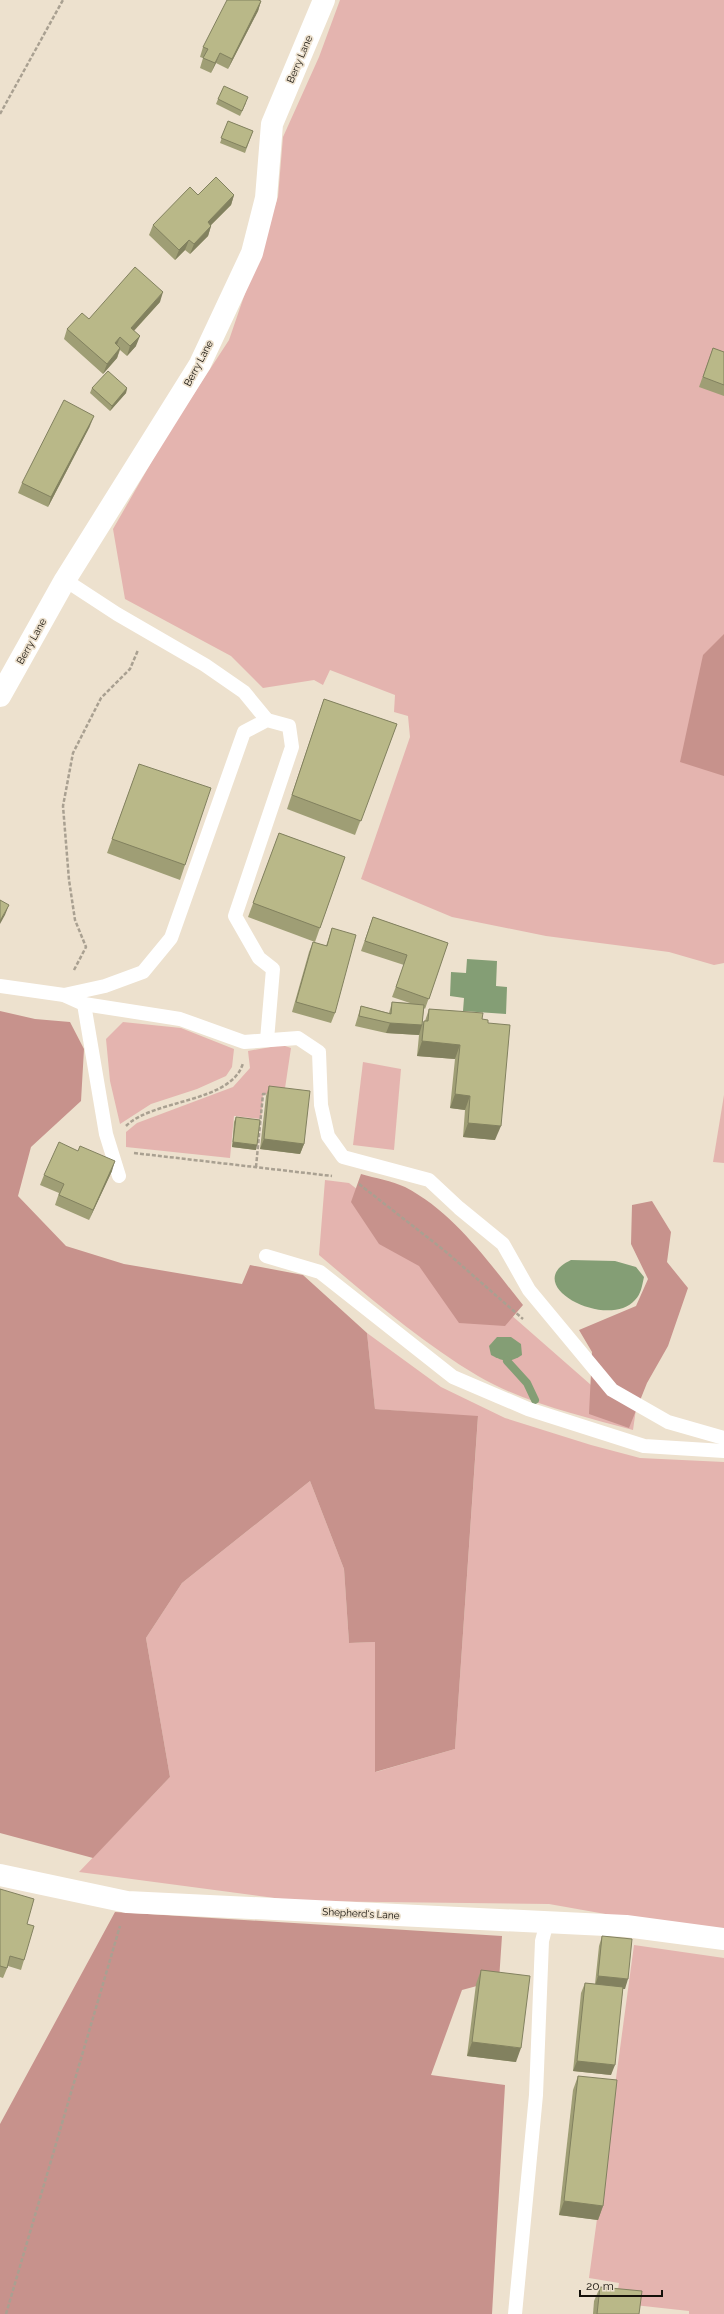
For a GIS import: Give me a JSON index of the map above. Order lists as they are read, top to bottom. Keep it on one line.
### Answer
{"streets":{"street":["Berry Lane","Shepherd's Lane"]},"scale_bar":"20 m"}
